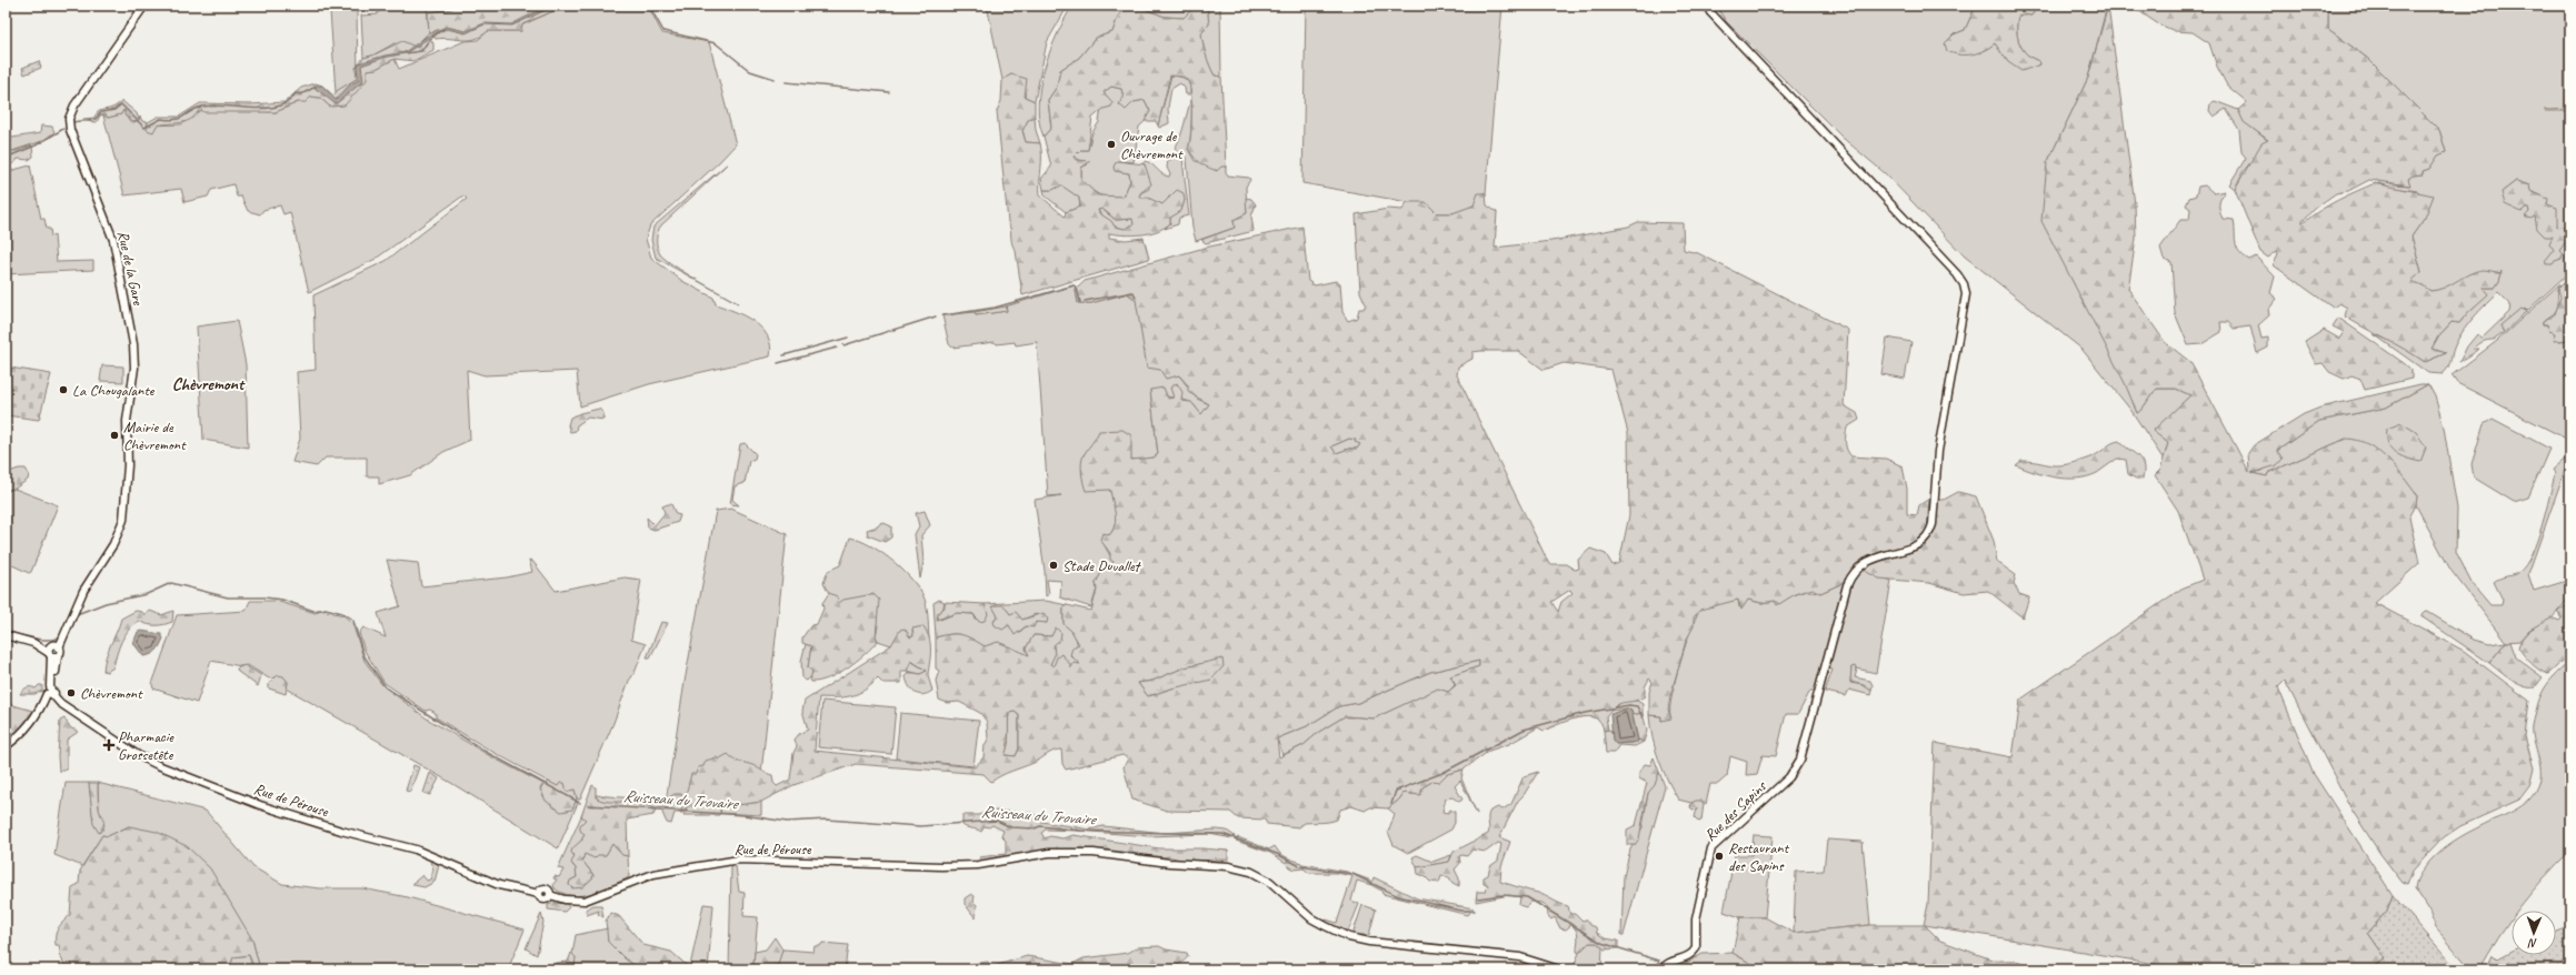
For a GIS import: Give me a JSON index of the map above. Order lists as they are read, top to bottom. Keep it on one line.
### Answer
{"streets":{"street":["Rue de la Gare","Rue de Pérouse","Rue des Sapins"]},"districts":["Chèvremont"],"water":["Ruisseau du Trovaire"],"places":{"other":["Ouvrage de Chèvremont","La Chougalante","Mairie de Chèvremont","Stade Duvallet","Chèvremont","Restaurant des Sapins"],"health":["Pharmacie Grossetête"]},"north":"bottom"}
